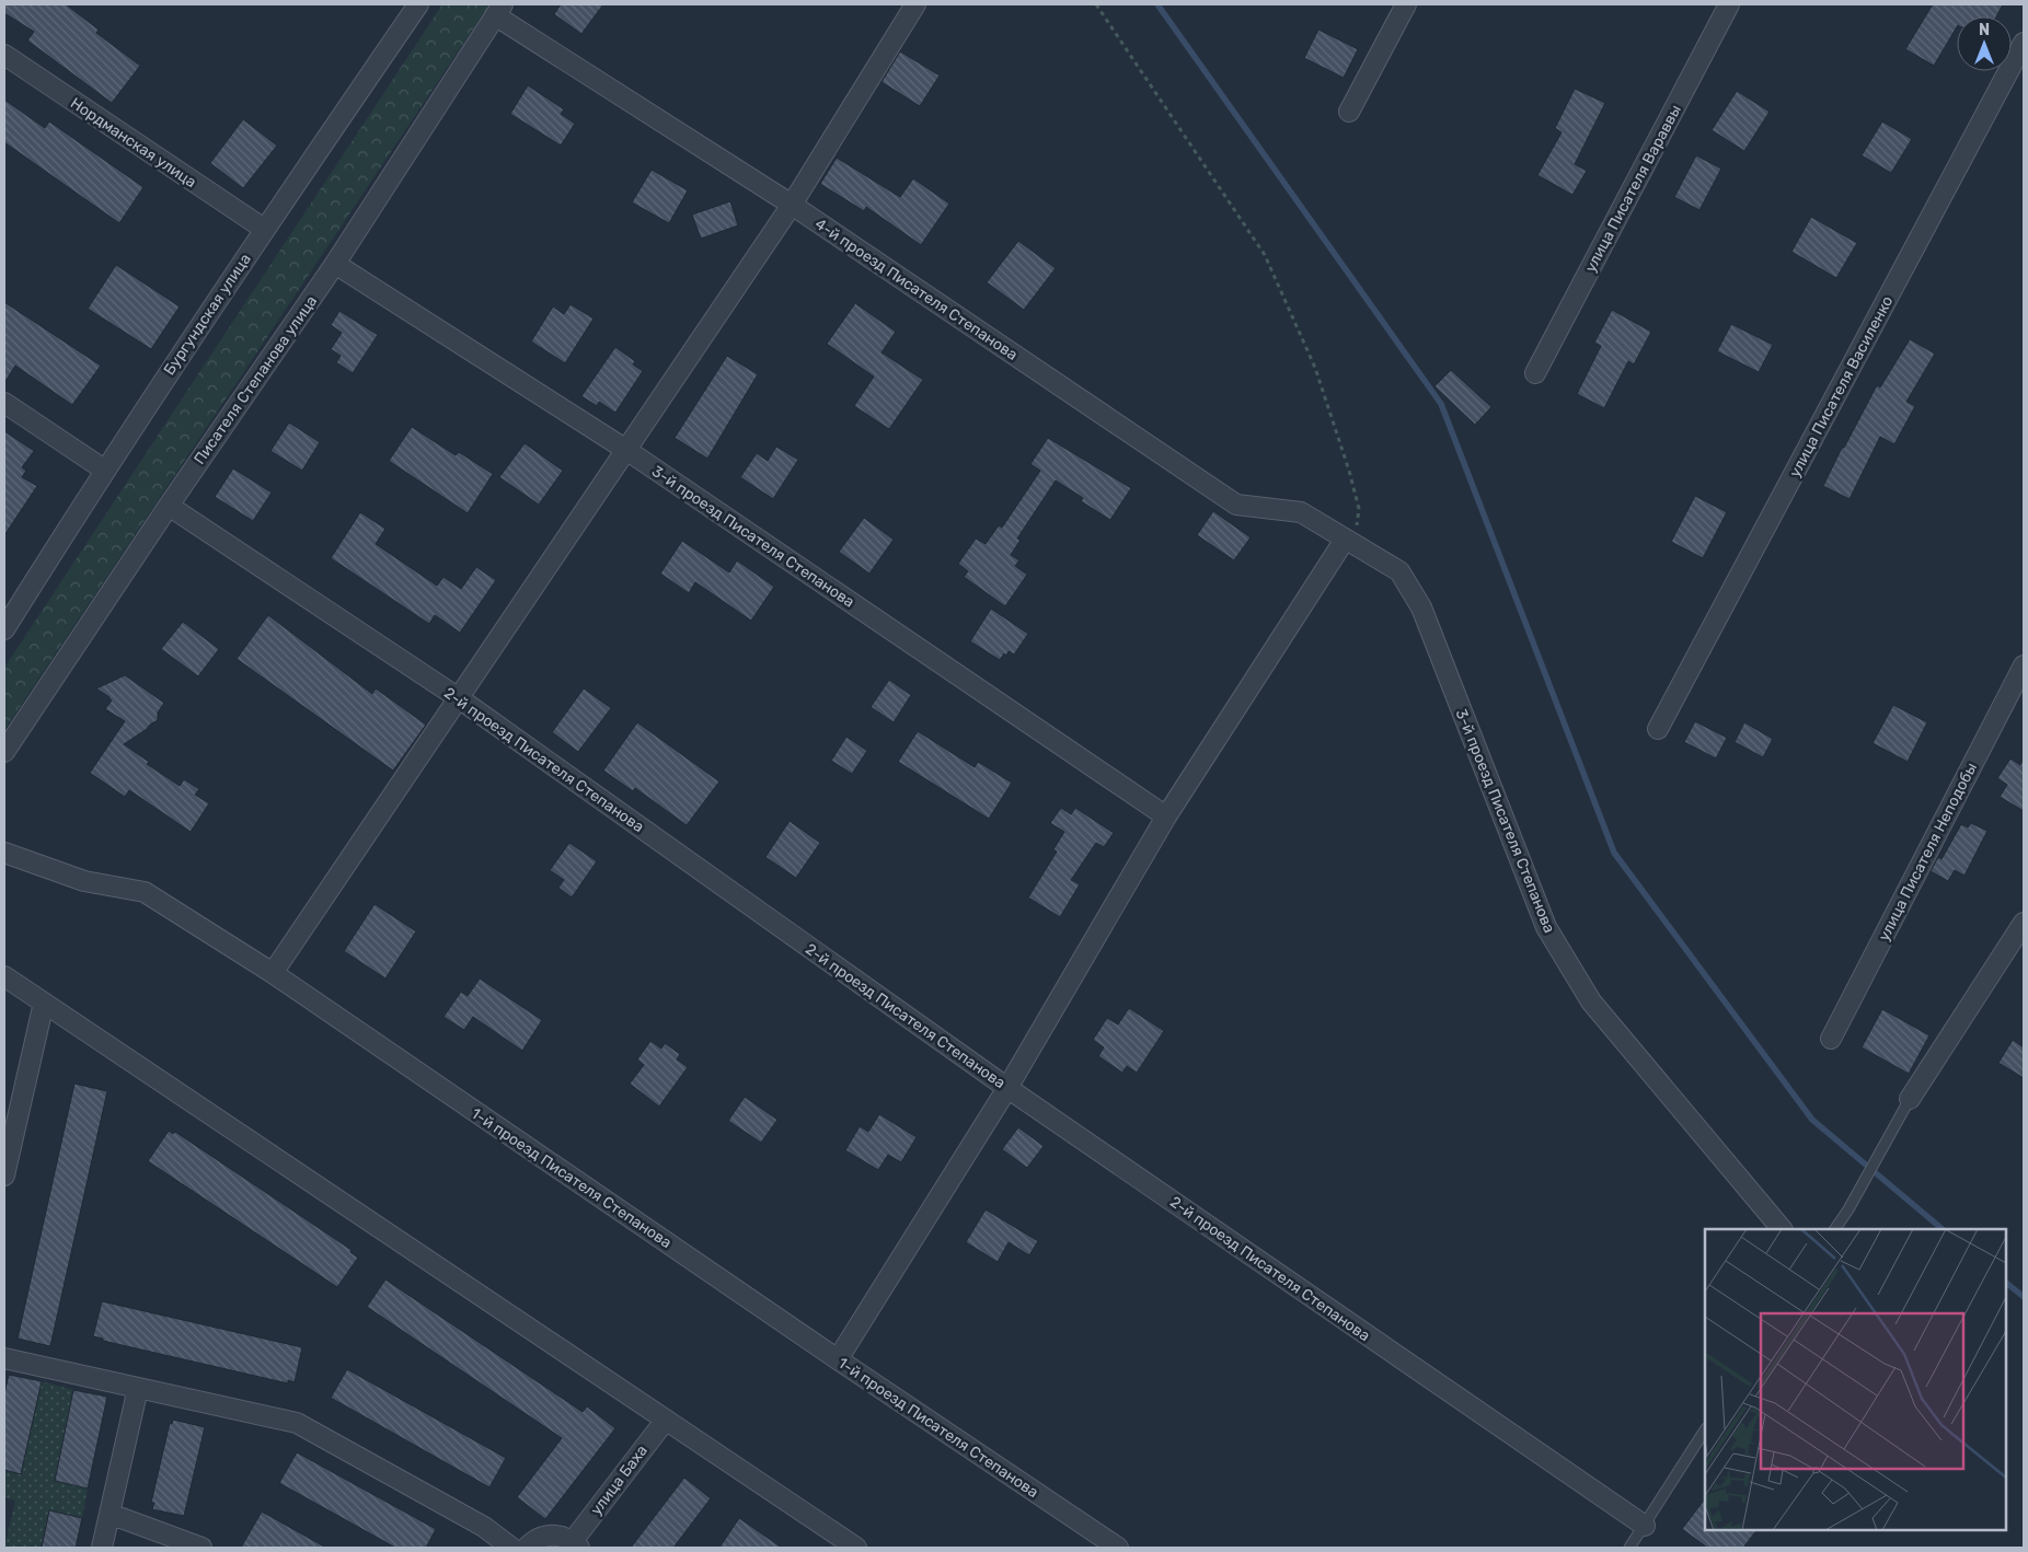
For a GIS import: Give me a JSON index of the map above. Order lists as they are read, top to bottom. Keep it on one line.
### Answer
{"streets":{"street":["Нордманская улица","улица Писателя Вараввы","4-й проезд Писателя Степанова","Бургундская улица","Писателя Степанова улица","улица Писателя Василенко","3-й проезд Писателя Степанова","2-й проезд Писателя Степанова","улица Писателя Неподобы","1-й проезд Писателя Степанова","улица Баха"]},"crossings":[["Нордманская улица","Бургундская улица"],["4-й проезд Писателя Степанова","Писателя Степанова улица"],["4-й проезд Писателя Степанова","3-й проезд Писателя Степанова"],["Писателя Степанова улица","3-й проезд Писателя Степанова"],["Писателя Степанова улица","2-й проезд Писателя Степанова"]],"north":"top"}
